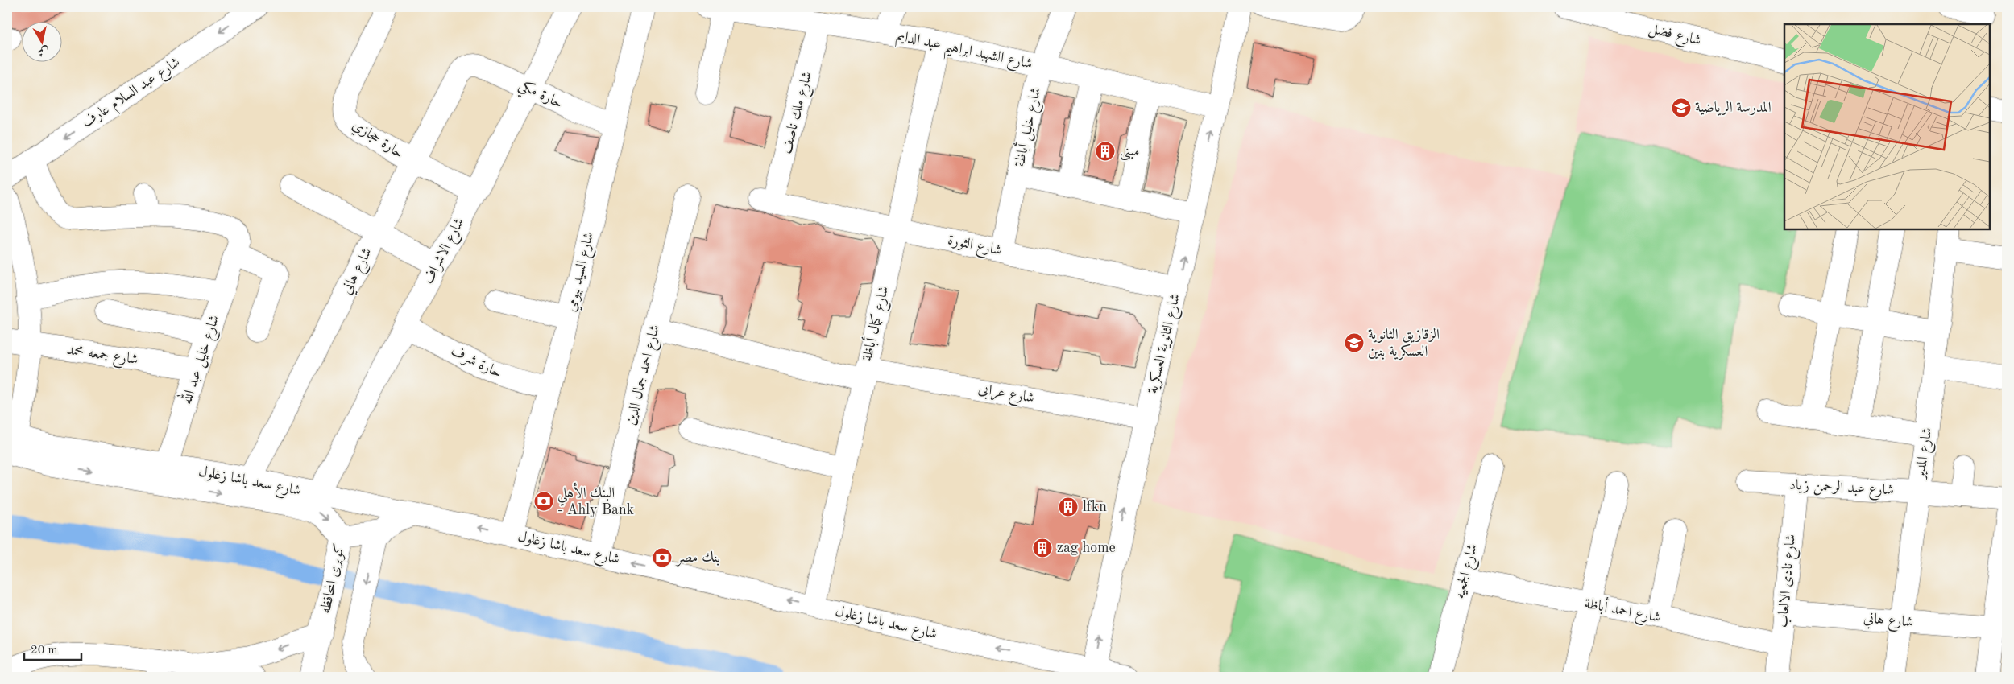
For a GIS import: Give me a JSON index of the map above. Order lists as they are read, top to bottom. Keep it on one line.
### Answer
{"streets":{"main road":["شارع فضل","شارع الشهيد ابراهيم عبد الدايم","شارع عبد السلام عارف","حارة مكي","شارع ملك ناصف","شارع خليل أباظة","حارة حجازي","شارع الثورة","شارع الاشراف","شارع هاني","شارع السيد بيومي","شارع كمال أباظة","شارع الثانوية العسكرية","شارع جمعه محمد","شارع خليل عبد الله","حارة شرف","شارع احمد جمال الدين","شارع عرابى","شارع المدير","شارع سعد باشا زغلول","شارع عبد الرحمن زياد","شارع الجمعيه","كوبرى المحافظه","شارع نادى الالعاب","شارع احمد أباظة"]},"crossings":[["شارع الشهيد ابراهيم عبد الدايم","شارع ملك ناصف"],["شارع الشهيد ابراهيم عبد الدايم","شارع خليل أباظة"],["شارع الشهيد ابراهيم عبد الدايم","شارع كمال أباظة"],["شارع الشهيد ابراهيم عبد الدايم","شارع الثانوية العسكرية"],["شارع عبد السلام عارف","شارع خليل عبد الله"],["حارة مكي","شارع الاشراف"],["حارة مكي","شارع هاني"],["حارة مكي","شارع السيد بيومي"],["شارع ملك ناصف","شارع الثورة"],["شارع خليل أباظة","شارع الثورة"],["حارة حجازي","شارع الاشراف"],["حارة حجازي","شارع هاني"],["شارع الثورة","شارع كمال أباظة"],["شارع الثورة","شارع الثانوية العسكرية"],["شارع الاشراف","حارة شرف"],["شارع الاشراف","شارع سعد باشا زغلول"],["شارع هاني","شارع المدير"],["شارع هاني","شارع سعد باشا زغلول"],["شارع هاني","شارع نادى الالعاب"],["شارع السيد بيومي","حارة شرف"],["شارع السيد بيومي","شارع سعد باشا زغلول"],["شارع كمال أباظة","شارع عرابى"],["شارع كمال أباظة","شارع سعد باشا زغلول"],["شارع الثانوية العسكرية","شارع عرابى"],["شارع الثانوية العسكرية","شارع سعد باشا زغلول"],["شارع جمعه محمد","شارع خليل عبد الله"],["شارع خليل عبد الله","شارع سعد باشا زغلول"],["شارع احمد جمال الدين","شارع عرابى"],["شارع احمد جمال الدين","شارع سعد باشا زغلول"],["شارع المدير","شارع عبد الرحمن زياد"],["شارع سعد باشا زغلول","كوبرى المحافظه"],["شارع عبد الرحمن زياد","شارع نادى الالعاب"],["شارع الجمعيه","شارع احمد أباظة"],["شارع نادى الالعاب","شارع احمد أباظة"]],"one_way":["شارع عبد السلام عارف"],"places":{"school or university":["المدرسة الرياضية","الزقازيق الثانوية العسكرية بنين"],"building":["مبنى","lfkn","zag home"],"bank":["البنك الأهلي - Ahly Bank","بنك مصر"]},"scale_bar":"20 m","north":"bottom"}
